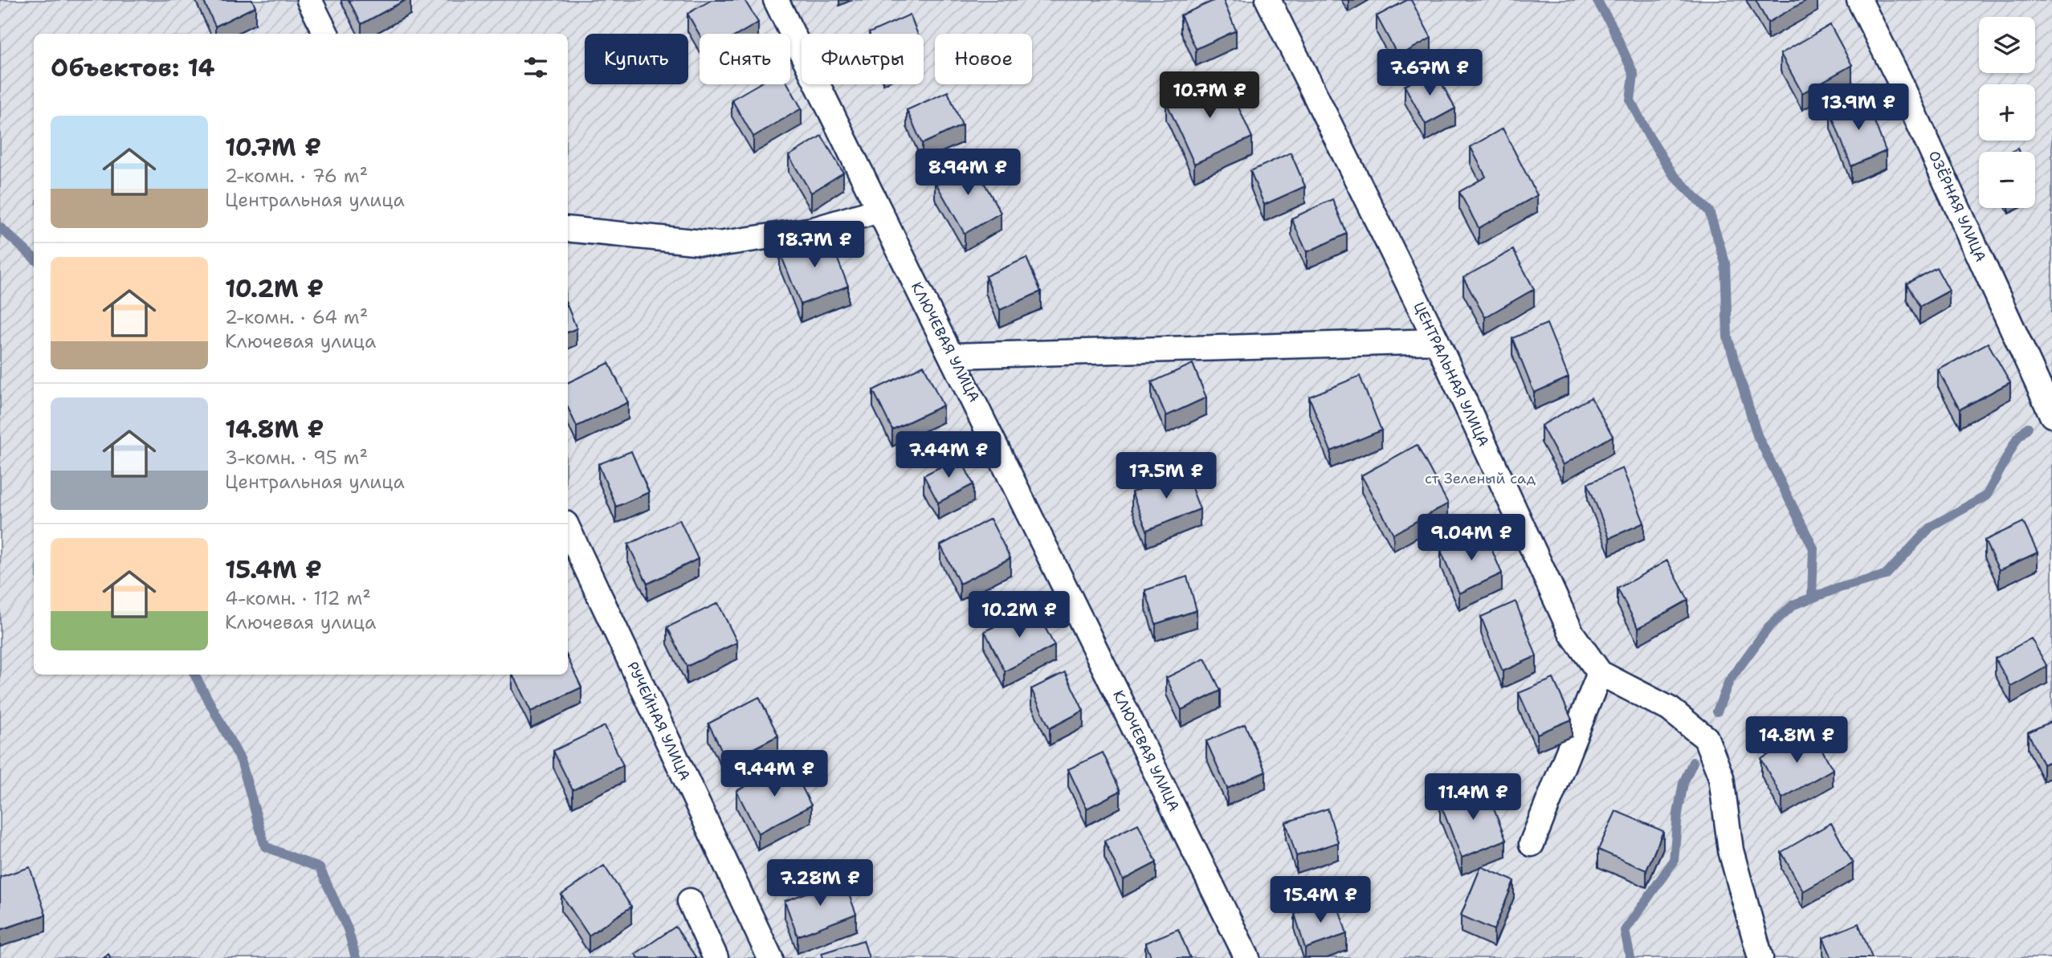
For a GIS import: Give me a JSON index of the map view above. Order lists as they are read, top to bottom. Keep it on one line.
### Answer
{"streets":{"street":["ОЗЁРНАЯ УЛИЦА","КЛЮЧЕВАЯ УЛИЦА","ЦЕНТРАЛЬНАЯ УЛИЦА","РУЧЕЙНАЯ УЛИЦА"]},"parks":["ст Зеленый сад"],"page":{"map_buttons":["+","−"],"chip":["Купить","Снять","Фильтры","Новое"],"heading":"Объектов: 14","price":["7.67M ₽","10.7M ₽","13.9M ₽","8.94M ₽","18.7M ₽","7.44M ₽","17.5M ₽","9.04M ₽","10.2M ₽","14.8M ₽","9.44M ₽","11.4M ₽","7.28M ₽","15.4M ₽"],"list":[{"name":"10.7M ₽","note":"2-комн. · 76 m² · Центральная улица"},{"name":"10.2M ₽","note":"2-комн. · 64 m² · Ключевая улица"},{"name":"14.8M ₽","note":"3-комн. · 95 m² · Центральная улица"},{"name":"15.4M ₽","note":"4-комн. · 112 m² · Ключевая улица"}]}}
